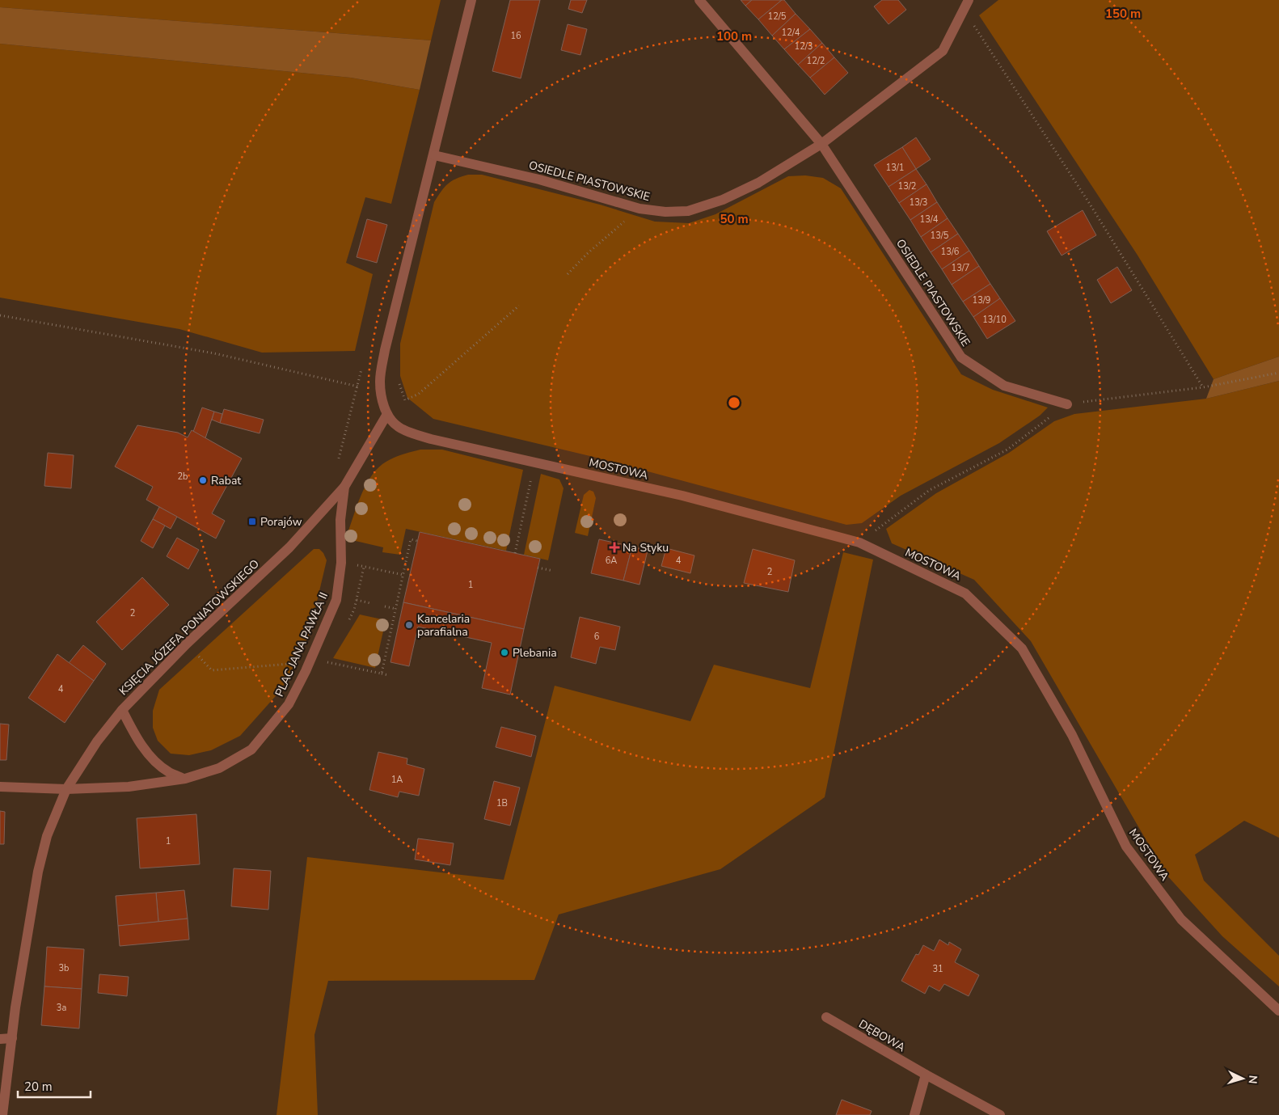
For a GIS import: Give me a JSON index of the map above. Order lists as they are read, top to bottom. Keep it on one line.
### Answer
{"streets":{"street":["OSIEDLE PIASTOWSKIE","MOSTOWA","KSIĘCIA JÓZEFA PONIATOWSKIEGO","PLAC JANA PAWŁA II","DĘBOWA"]},"crossings":[["MOSTOWA","KSIĘCIA JÓZEFA PONIATOWSKIEGO"],["KSIĘCIA JÓZEFA PONIATOWSKIEGO","PLAC JANA PAWŁA II"]],"places":{"other":["Rabat","Kancelaria parafialna","Plebania"],"transit":["Porajów"],"health":["Na Styku"]},"house_numbers":["12/5","12/4","16","12/3","12/2","13/1","13/2","13/3","13/4","13/5","13/6","13/7","13/9","13/10","2b","6A","4","2","1","2","6","4","1A","1B","1","3b","31","3a"],"scale_bar":"20 m","north":"right","rings":["150 m","100 m","50 m"]}
